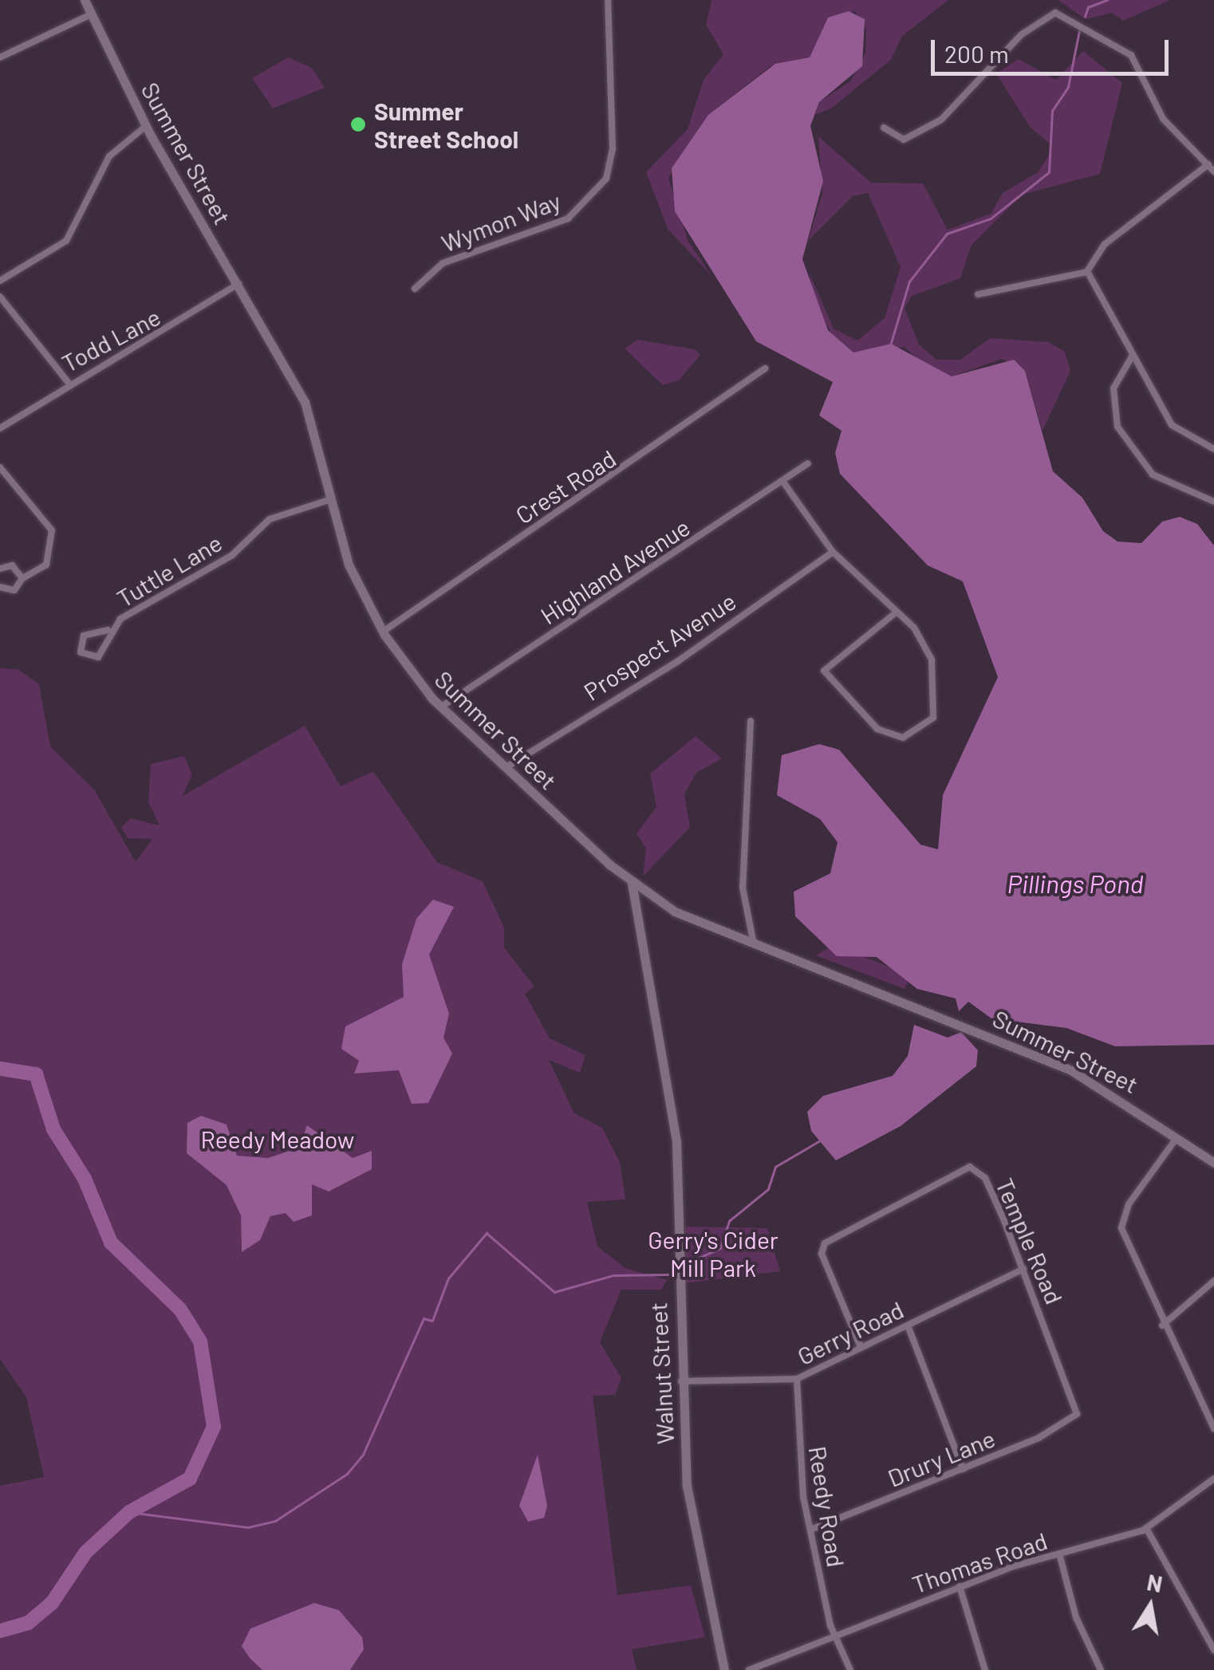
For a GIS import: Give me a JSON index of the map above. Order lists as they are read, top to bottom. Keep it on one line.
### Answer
{"streets":{"main road":["Summer Street","Walnut Street"],"street":["Wymon Way","Todd Lane","Crest Road","Tuttle Lane","Highland Avenue","Prospect Avenue","Temple Road","Gerry Road","Drury Lane","Reedy Road","Thomas Road"]},"crossings":[["Summer Street","Todd Lane"],["Summer Street","Crest Road"],["Summer Street","Tuttle Lane"],["Summer Street","Highland Avenue"],["Summer Street","Prospect Avenue"],["Summer Street","Walnut Street"],["Temple Road","Gerry Road"],["Temple Road","Drury Lane"],["Gerry Road","Walnut Street"],["Gerry Road","Reedy Road"],["Drury Lane","Reedy Road"],["Reedy Road","Thomas Road"]],"water":["Pillings Pond"],"parks":["Reedy Meadow","Gerry's Cider Mill Park"],"places":["Summer Street School"],"scale_bar":"200 m","north":"top"}
